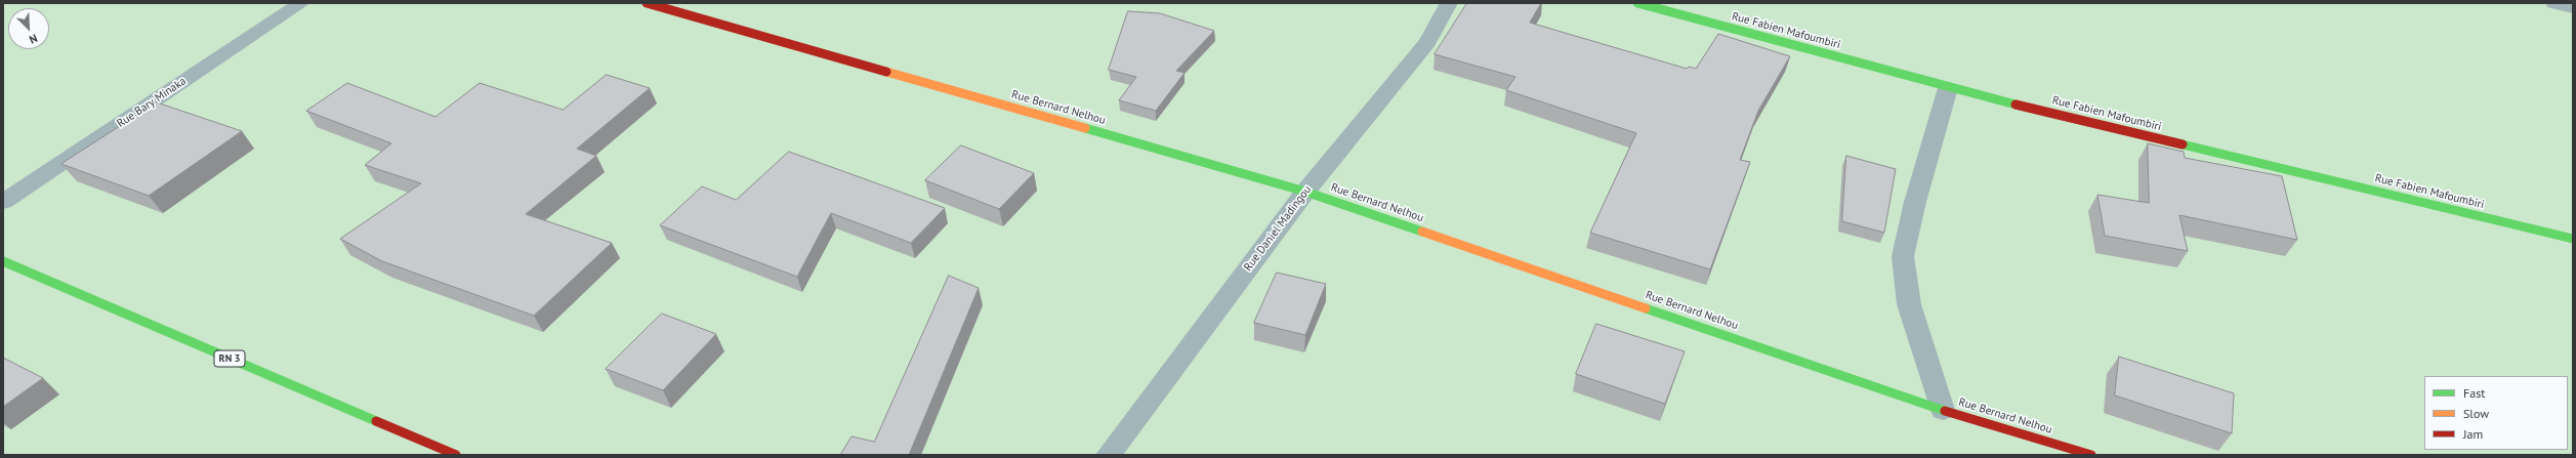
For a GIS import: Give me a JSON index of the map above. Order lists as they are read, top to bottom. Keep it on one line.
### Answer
{"streets":{"main road":["Rue Fabien Mafoumbiri","Rue Bernard Nelhou","RN 3"],"street":["Rue Bary Minaka","Rue Daniel Madingou"]},"crossings":[["Rue Bernard Nelhou","Rue Daniel Madingou"]],"legend":["Fast","Slow","Jam"],"north":"bottom right"}
